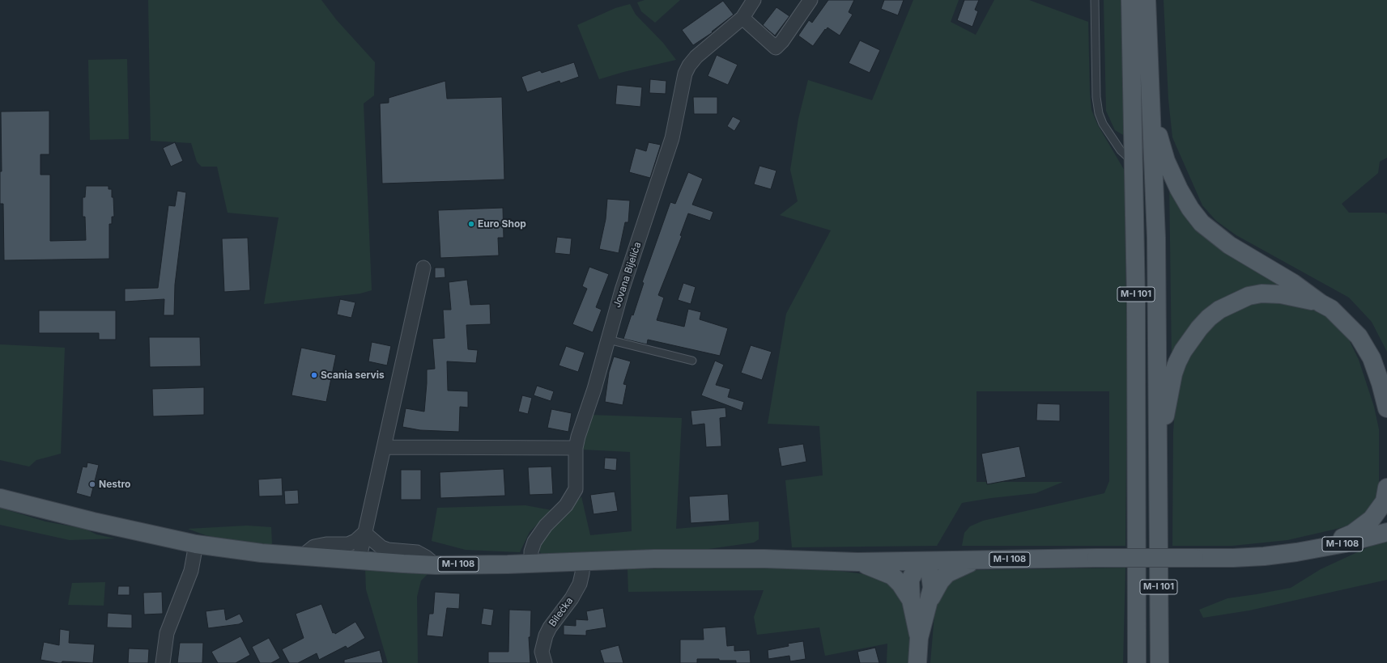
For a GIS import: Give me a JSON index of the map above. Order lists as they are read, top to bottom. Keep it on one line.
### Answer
{"streets":{"main road":["M-I 101","M-I 108"],"street":["Jovana Bijelića","Bilećka"]},"crossings":[["Jovana Bijelića","M-I 108"],["M-I 108","Bilećka"]],"places":["Euro Shop","Scania servis","Nestro"]}
